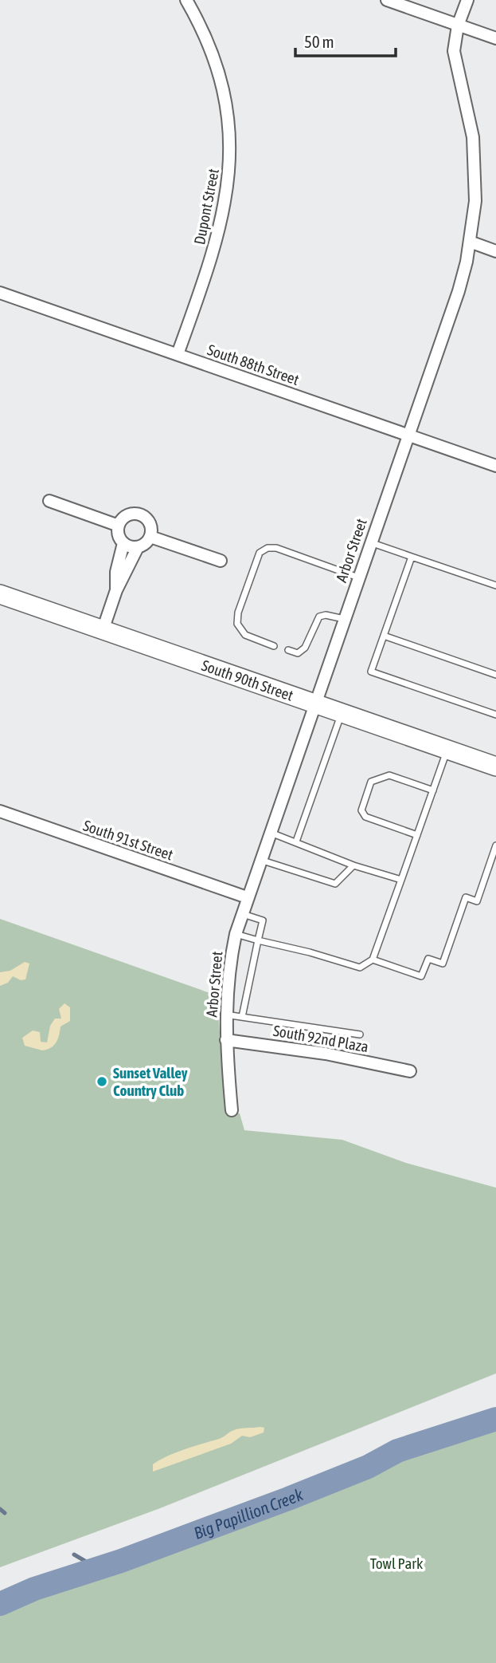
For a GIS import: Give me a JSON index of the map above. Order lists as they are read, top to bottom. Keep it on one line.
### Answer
{"streets":{"main road":["South 90th Street"],"street":["Dupont Street","South 88th Street","Arbor Street","South 91st Street","South 92nd Plaza"]},"crossings":[["Dupont Street","South 88th Street"],["South 88th Street","Arbor Street"],["Arbor Street","South 90th Street"],["Arbor Street","South 91st Street"],["Arbor Street","South 92nd Plaza"]],"water":["Big Papillion Creek"],"parks":["Towl Park"],"places":["Sunset Valley Country Club"],"scale_bar":"50 m"}
